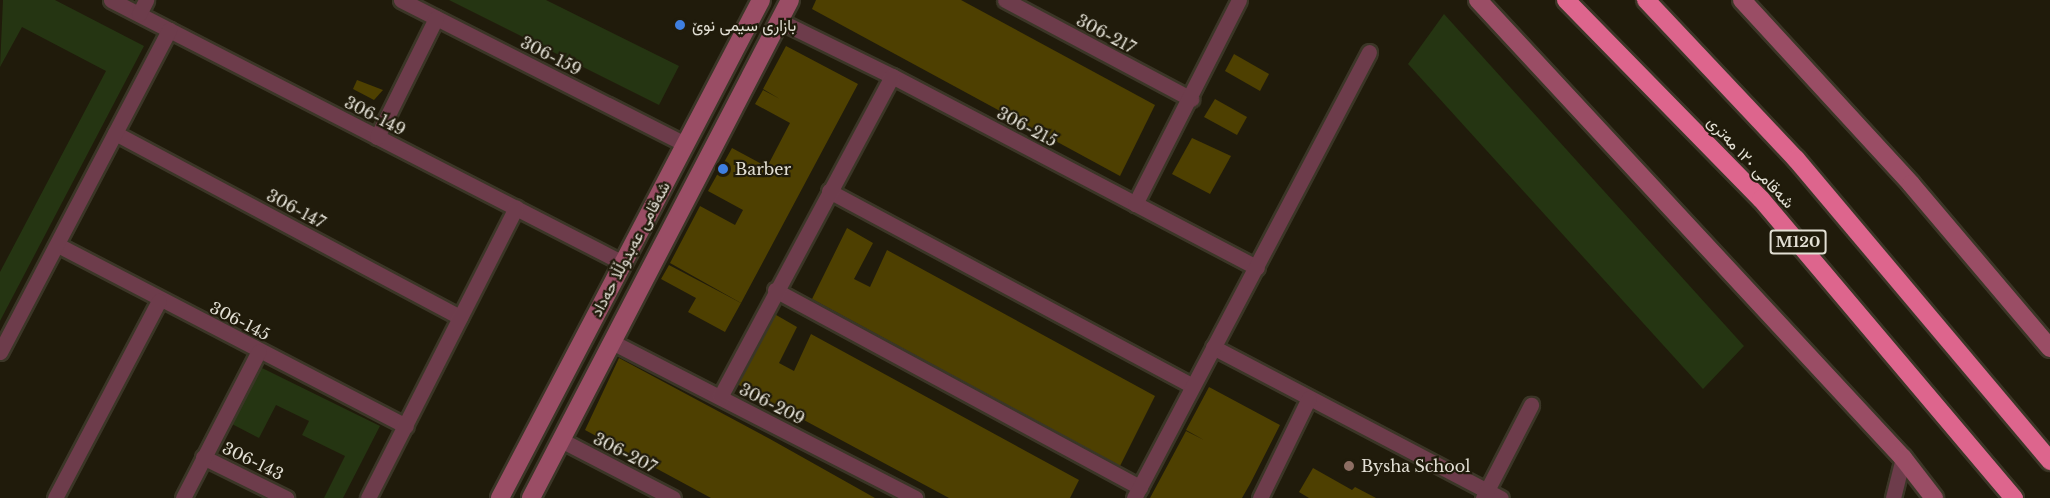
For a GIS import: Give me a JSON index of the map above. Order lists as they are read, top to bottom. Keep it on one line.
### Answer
{"streets":{"highway":["شەقامی ١٢٠ مەتری","M120"],"street":["306-217","306-159","306-149","306-215","306-147","شەقامی عەبدوڵڵا حەداد","306-145","306-209","306-207","306-143"]},"crossings":[["306-159","شەقامی عەبدوڵڵا حەداد"],["306-149","شەقامی عەبدوڵڵا حەداد"],["306-215","شەقامی عەبدوڵڵا حەداد"],["شەقامی عەبدوڵڵا حەداد","306-209"],["شەقامی عەبدوڵڵا حەداد","306-207"]],"places":["بازاری سیمی نوێ","Barber","Bysha School"]}
